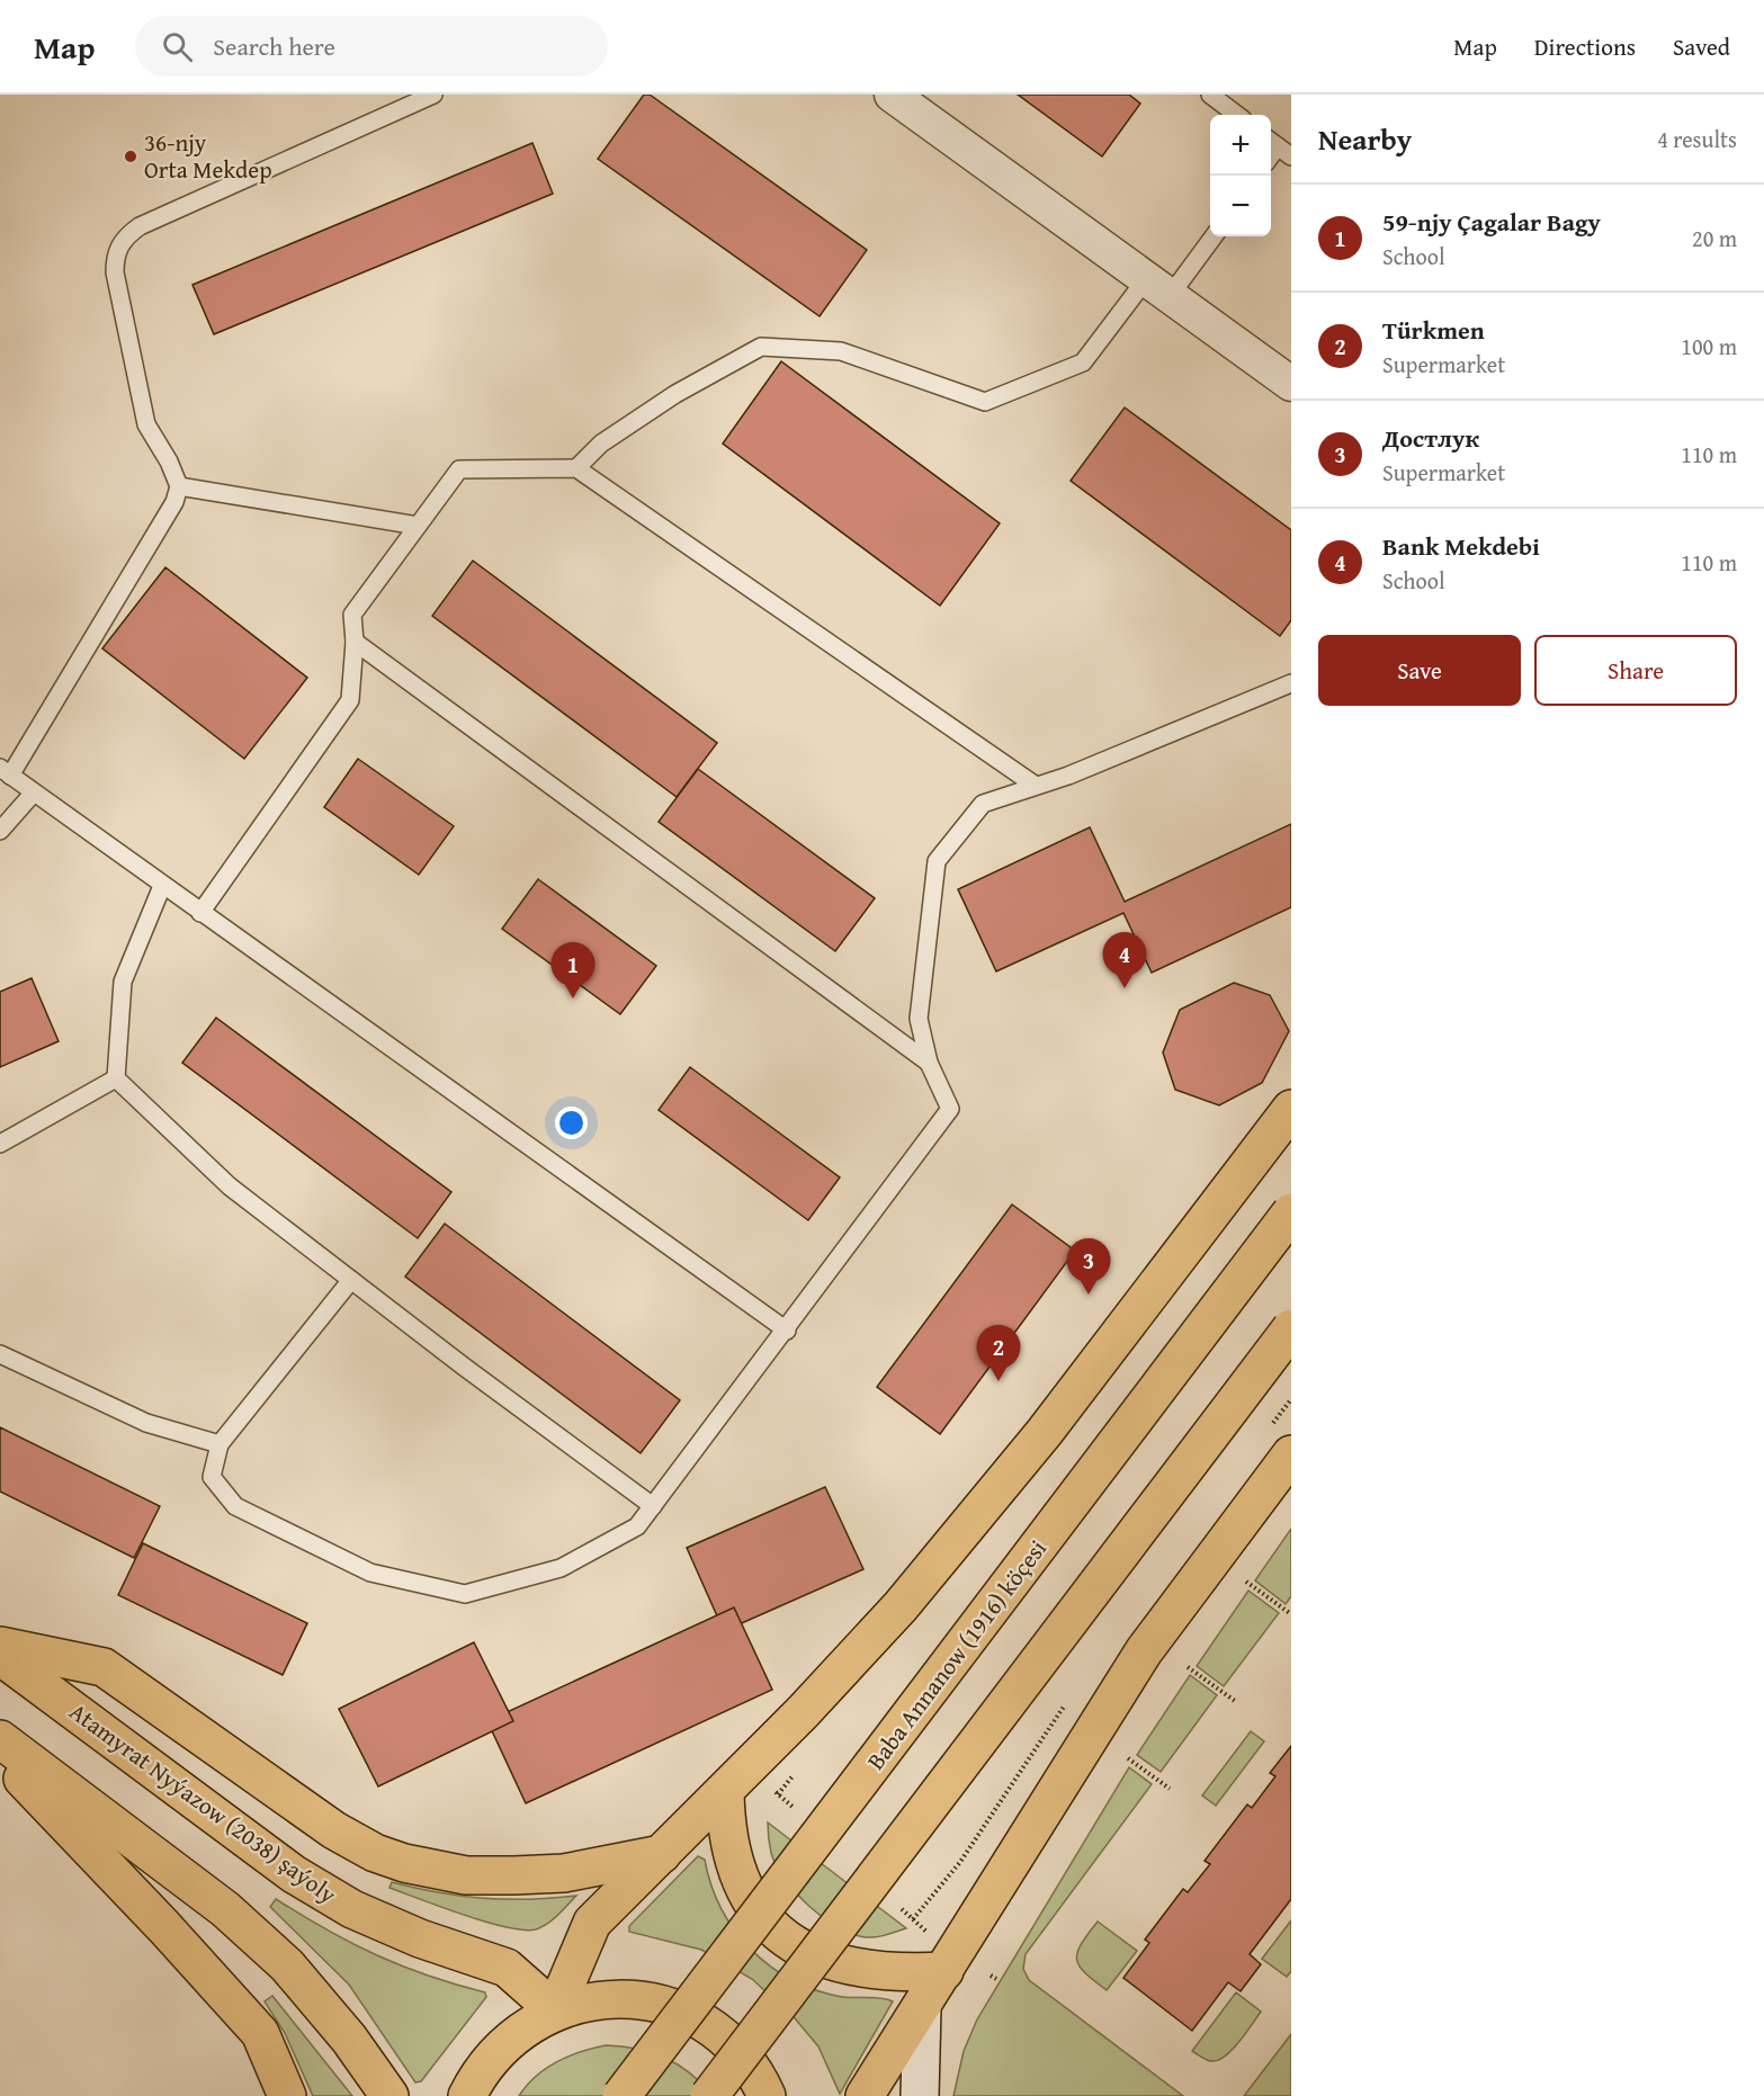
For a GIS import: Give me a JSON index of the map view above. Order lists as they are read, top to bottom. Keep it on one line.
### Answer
{"streets":{"main road":["Baba Annanow (1916) köçesi","Atamyrat Nyýazow (2038) şaýoly"]},"places":["36-njy Orta Mekdep"],"page":{"header":"Map","search":"Search here","nav":["Map","Directions","Saved"],"heading":["Nearby","4 results"],"map_buttons":["+","−"],"list":[{"mark":"1","name":"59-njy Çagalar Bagy","note":"School","value":"20 m"},{"mark":"2","name":"Türkmen","note":"Supermarket","value":"100 m"},{"mark":"3","name":"Достлук","note":"Supermarket","value":"110 m"},{"mark":"4","name":"Bank Mekdebi","note":"School","value":"110 m"}],"buttons":["Save","Share"],"pins":["4","1","3","2"]}}
